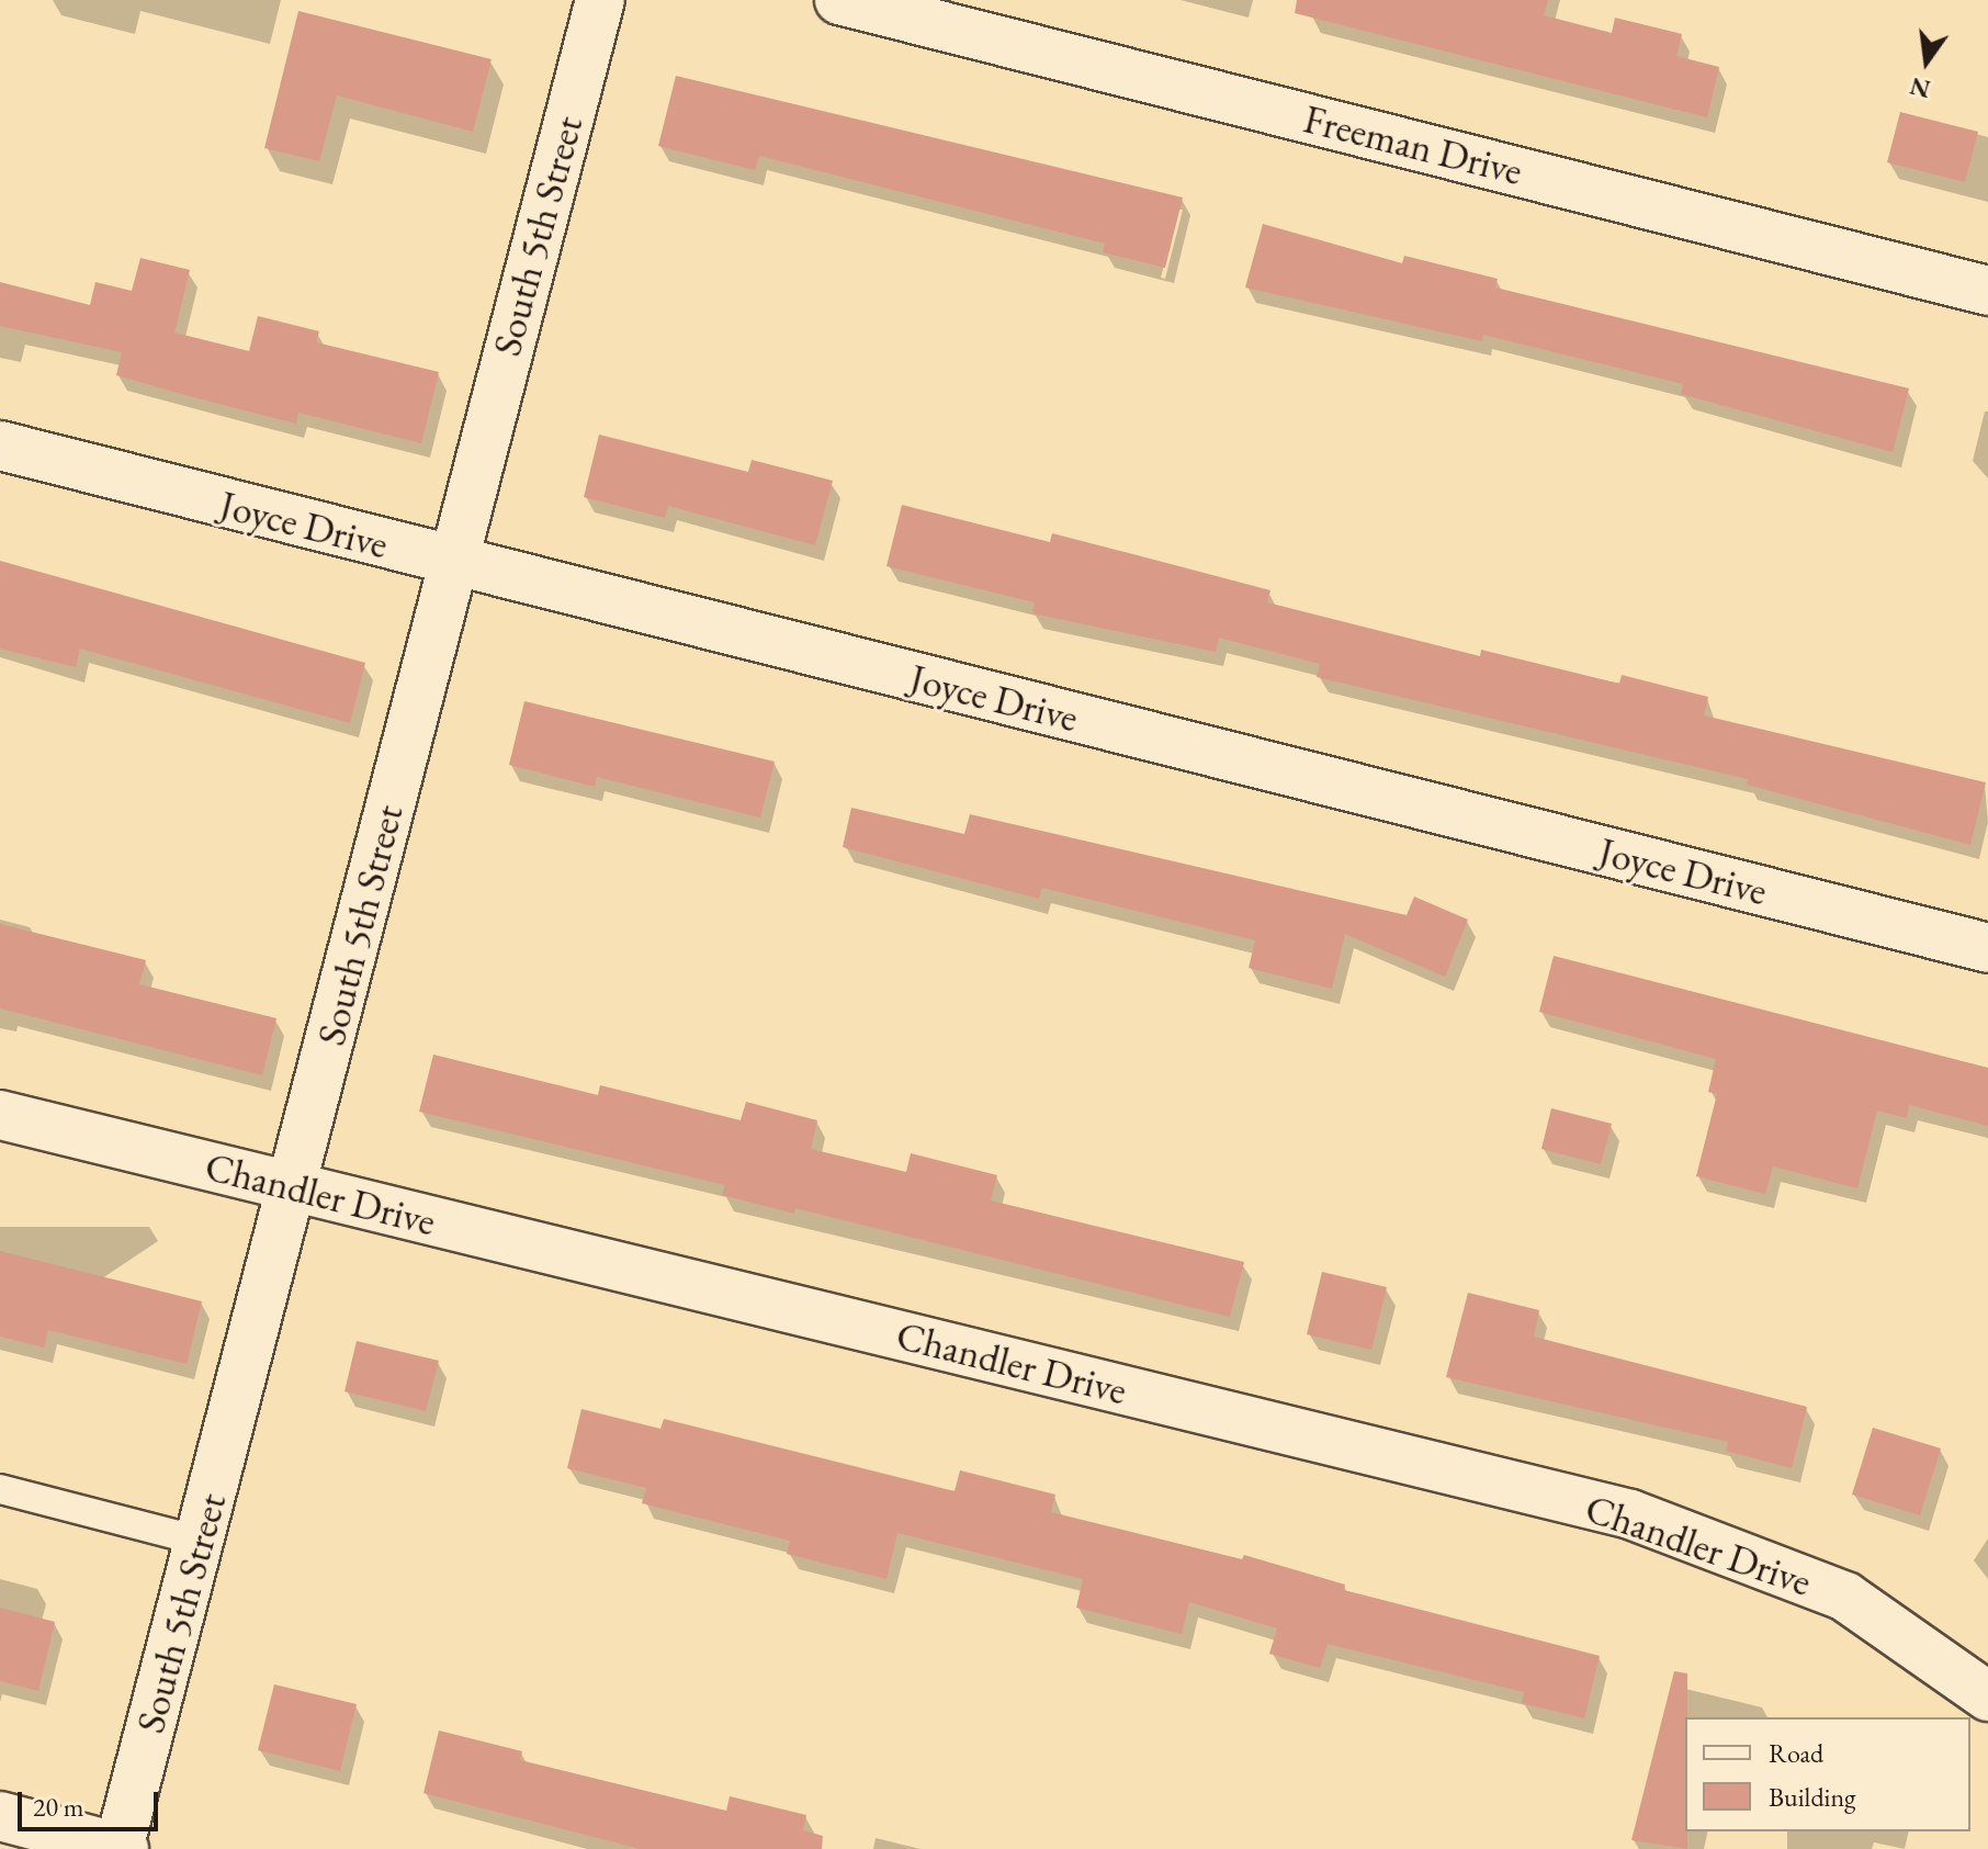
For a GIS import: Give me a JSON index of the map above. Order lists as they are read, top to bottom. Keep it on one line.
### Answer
{"streets":{"street":["Freeman Drive","South 5th Street","Joyce Drive","Chandler Drive"]},"crossings":[["South 5th Street","Joyce Drive"],["South 5th Street","Chandler Drive"]],"legend":["Road","Building"],"scale_bar":"20 m","north":"bottom"}
